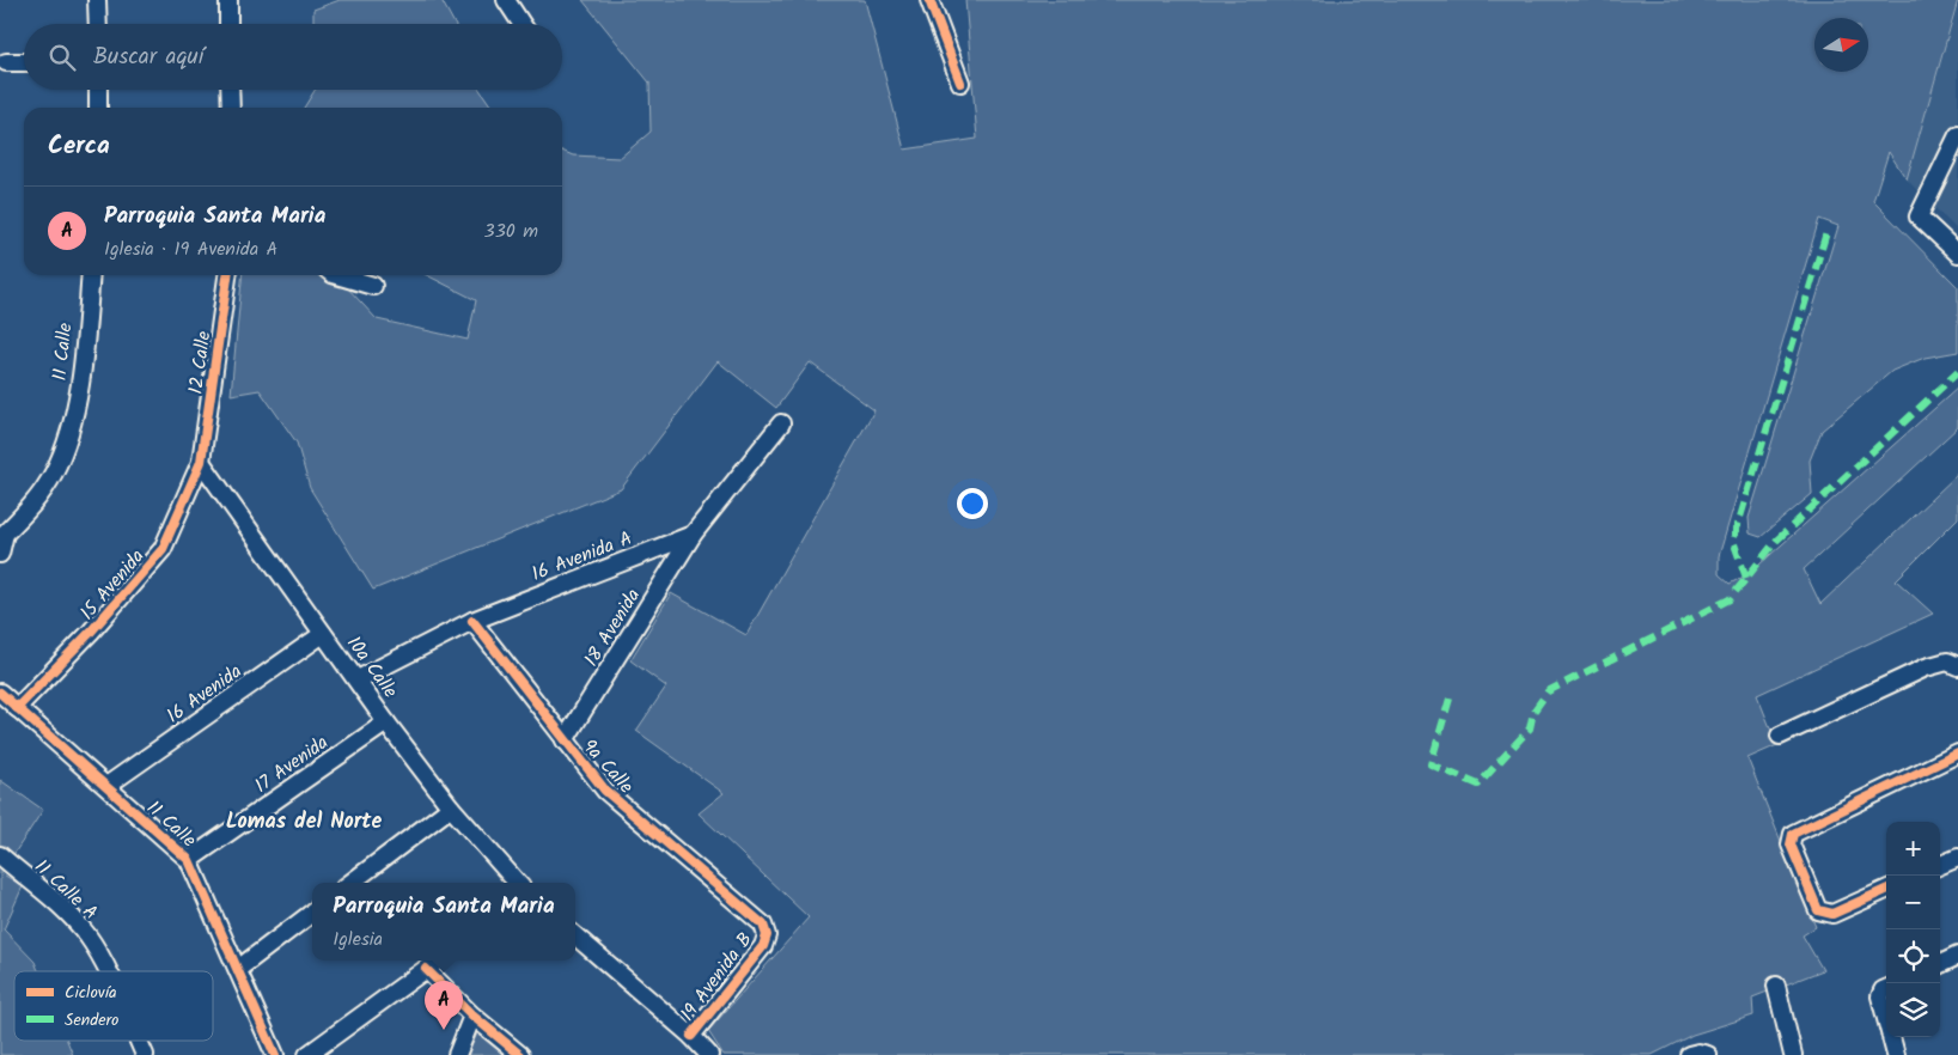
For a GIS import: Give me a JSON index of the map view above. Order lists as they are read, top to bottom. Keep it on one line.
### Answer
{"streets":{"street":["11 Calle","12 Calle","16 Avenida A","15 Avenida","18 Avenida","10a Calle","16 Avenida","17 Avenida","9a Calle","11 Calle A","19 Avenida B"]},"crossings":[["11 Calle","15 Avenida"],["11 Calle","16 Avenida"],["11 Calle","17 Avenida"],["12 Calle","15 Avenida"],["12 Calle","10a Calle"],["16 Avenida A","18 Avenida"],["16 Avenida A","10a Calle"],["16 Avenida A","9a Calle"],["15 Avenida","10a Calle"],["18 Avenida","9a Calle"],["10a Calle","16 Avenida"],["10a Calle","17 Avenida"],["9a Calle","19 Avenida B"]],"districts":["Lomas del Norte"],"legend":["Ciclovía","Sendero"],"north":"right","page":{"search":"Buscar aquí","heading":"Cerca","list":[{"mark":"A","name":"Parroquia Santa Maria","note":"Iglesia · 19 Avenida A","value":"330 m"}],"map_buttons":["+","−"],"popup":["Parroquia Santa Maria","Iglesia"],"pins":"A"}}
